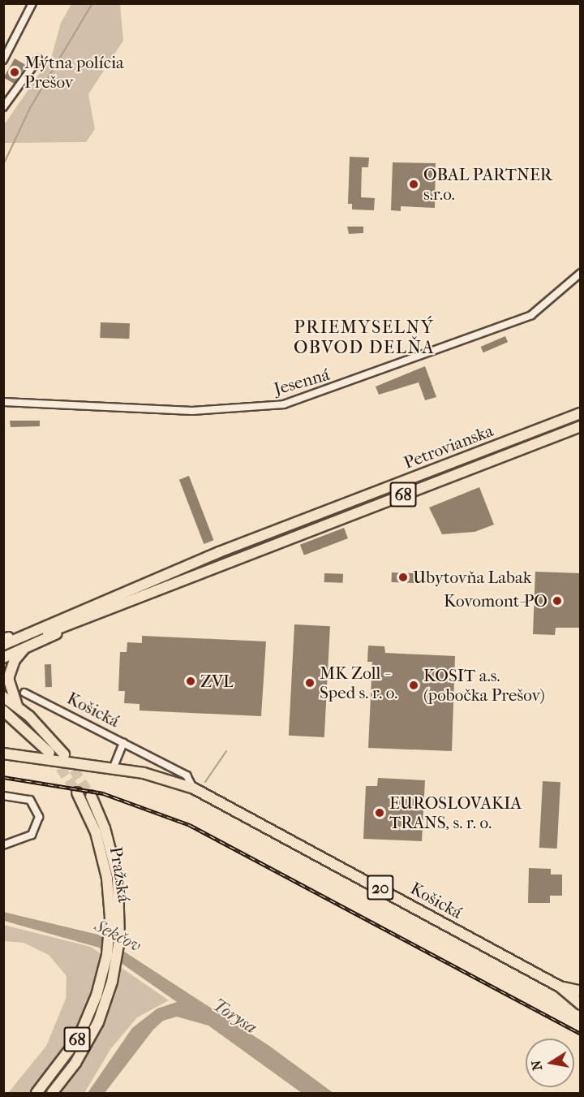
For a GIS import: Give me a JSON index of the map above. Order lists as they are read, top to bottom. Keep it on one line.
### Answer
{"streets":{"main road":["Petrovianska","68","Košická","Pražská","20"],"street":["Jesenná"]},"crossings":[["Petrovianska","68"]],"districts":["PRIEMYSELNÝ OBVOD DELŇA"],"water":["Sekčov","Torysa"],"places":["Mýtna polícia Prešov","OBAL PARTNER s.r.o.","Ubytovňa Labak","Kovomont-PO","ZVL","MK Zoll - Sped s. r. o.","KOSIT a.s. (pobočka Prešov)","EUROSLOVAKIA TRANS, s. r. o."],"north":"left"}
